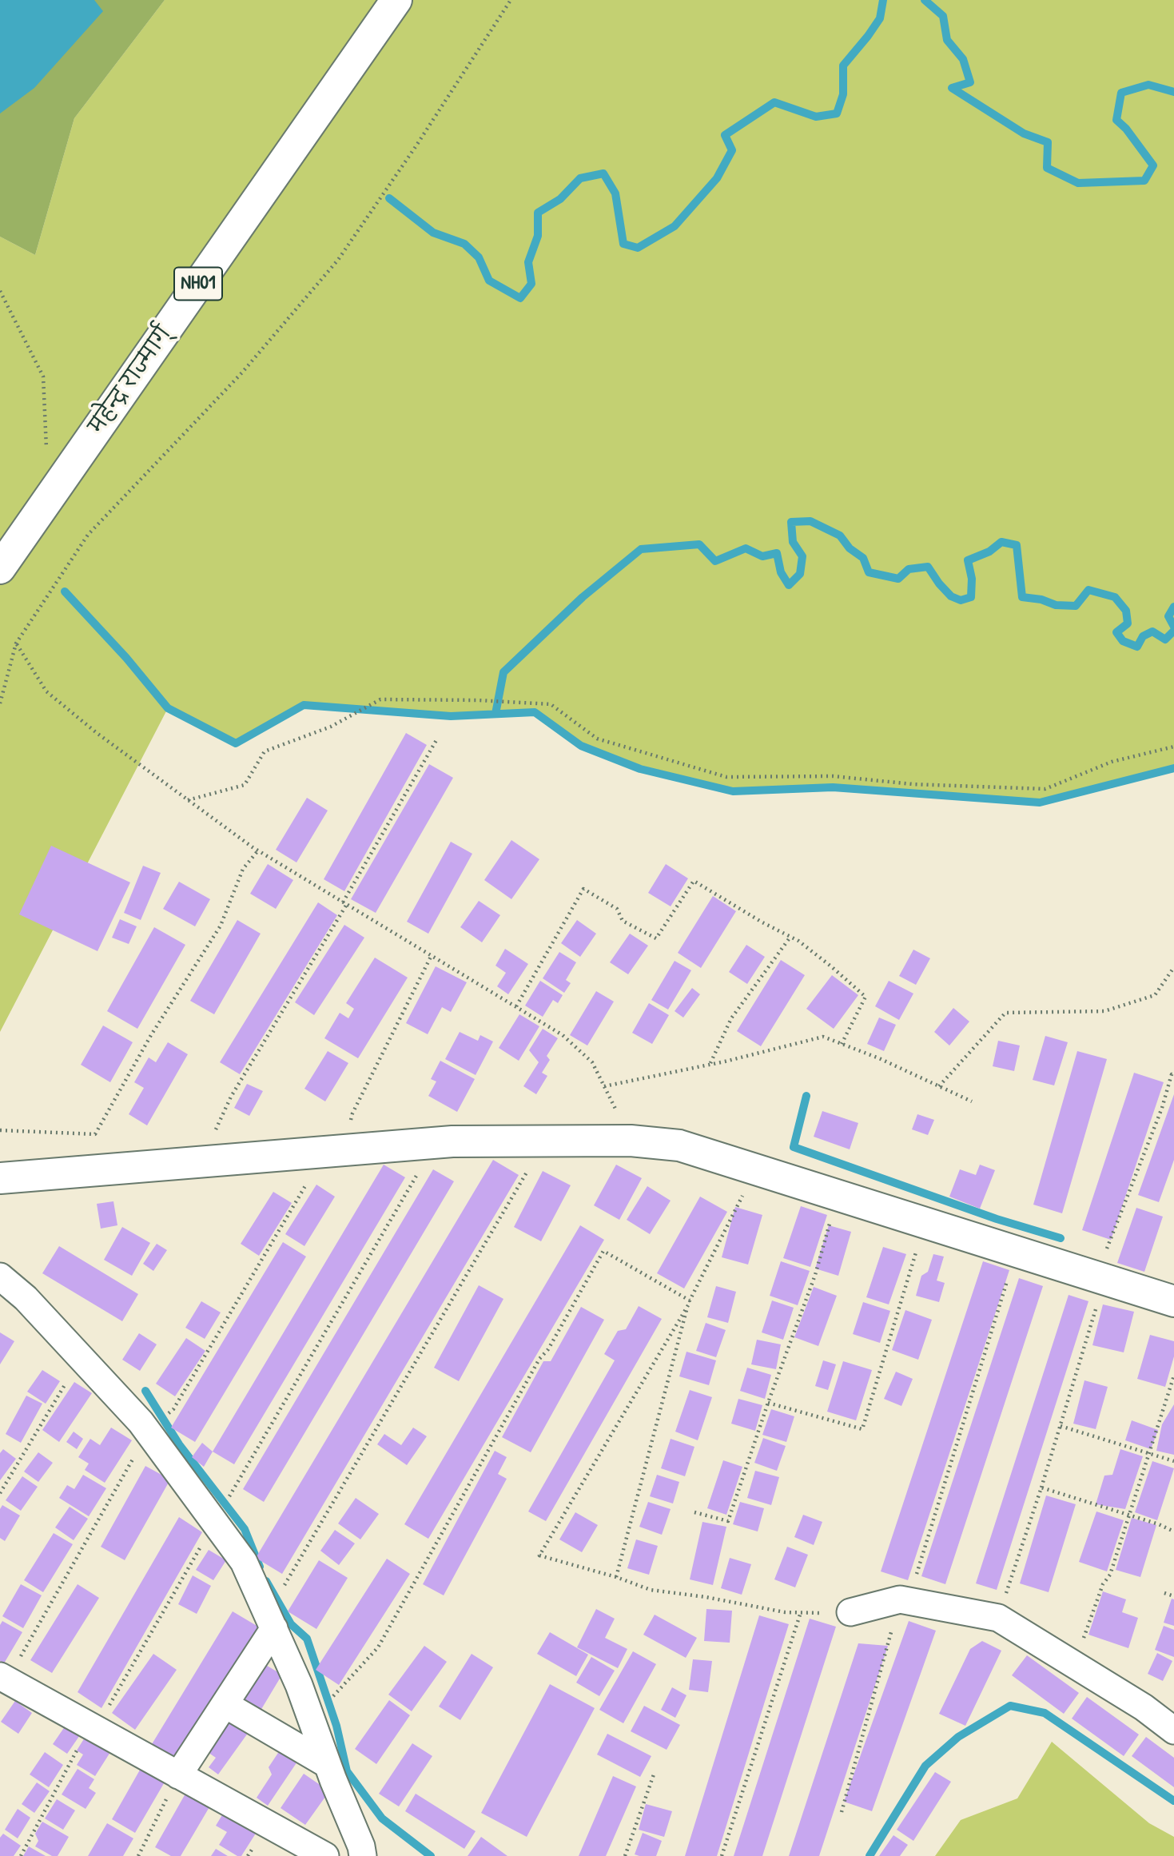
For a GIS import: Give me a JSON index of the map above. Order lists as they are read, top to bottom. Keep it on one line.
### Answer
{"streets":{"main road":["NH01","महेन्द्र राज्मार्ग्"]}}
